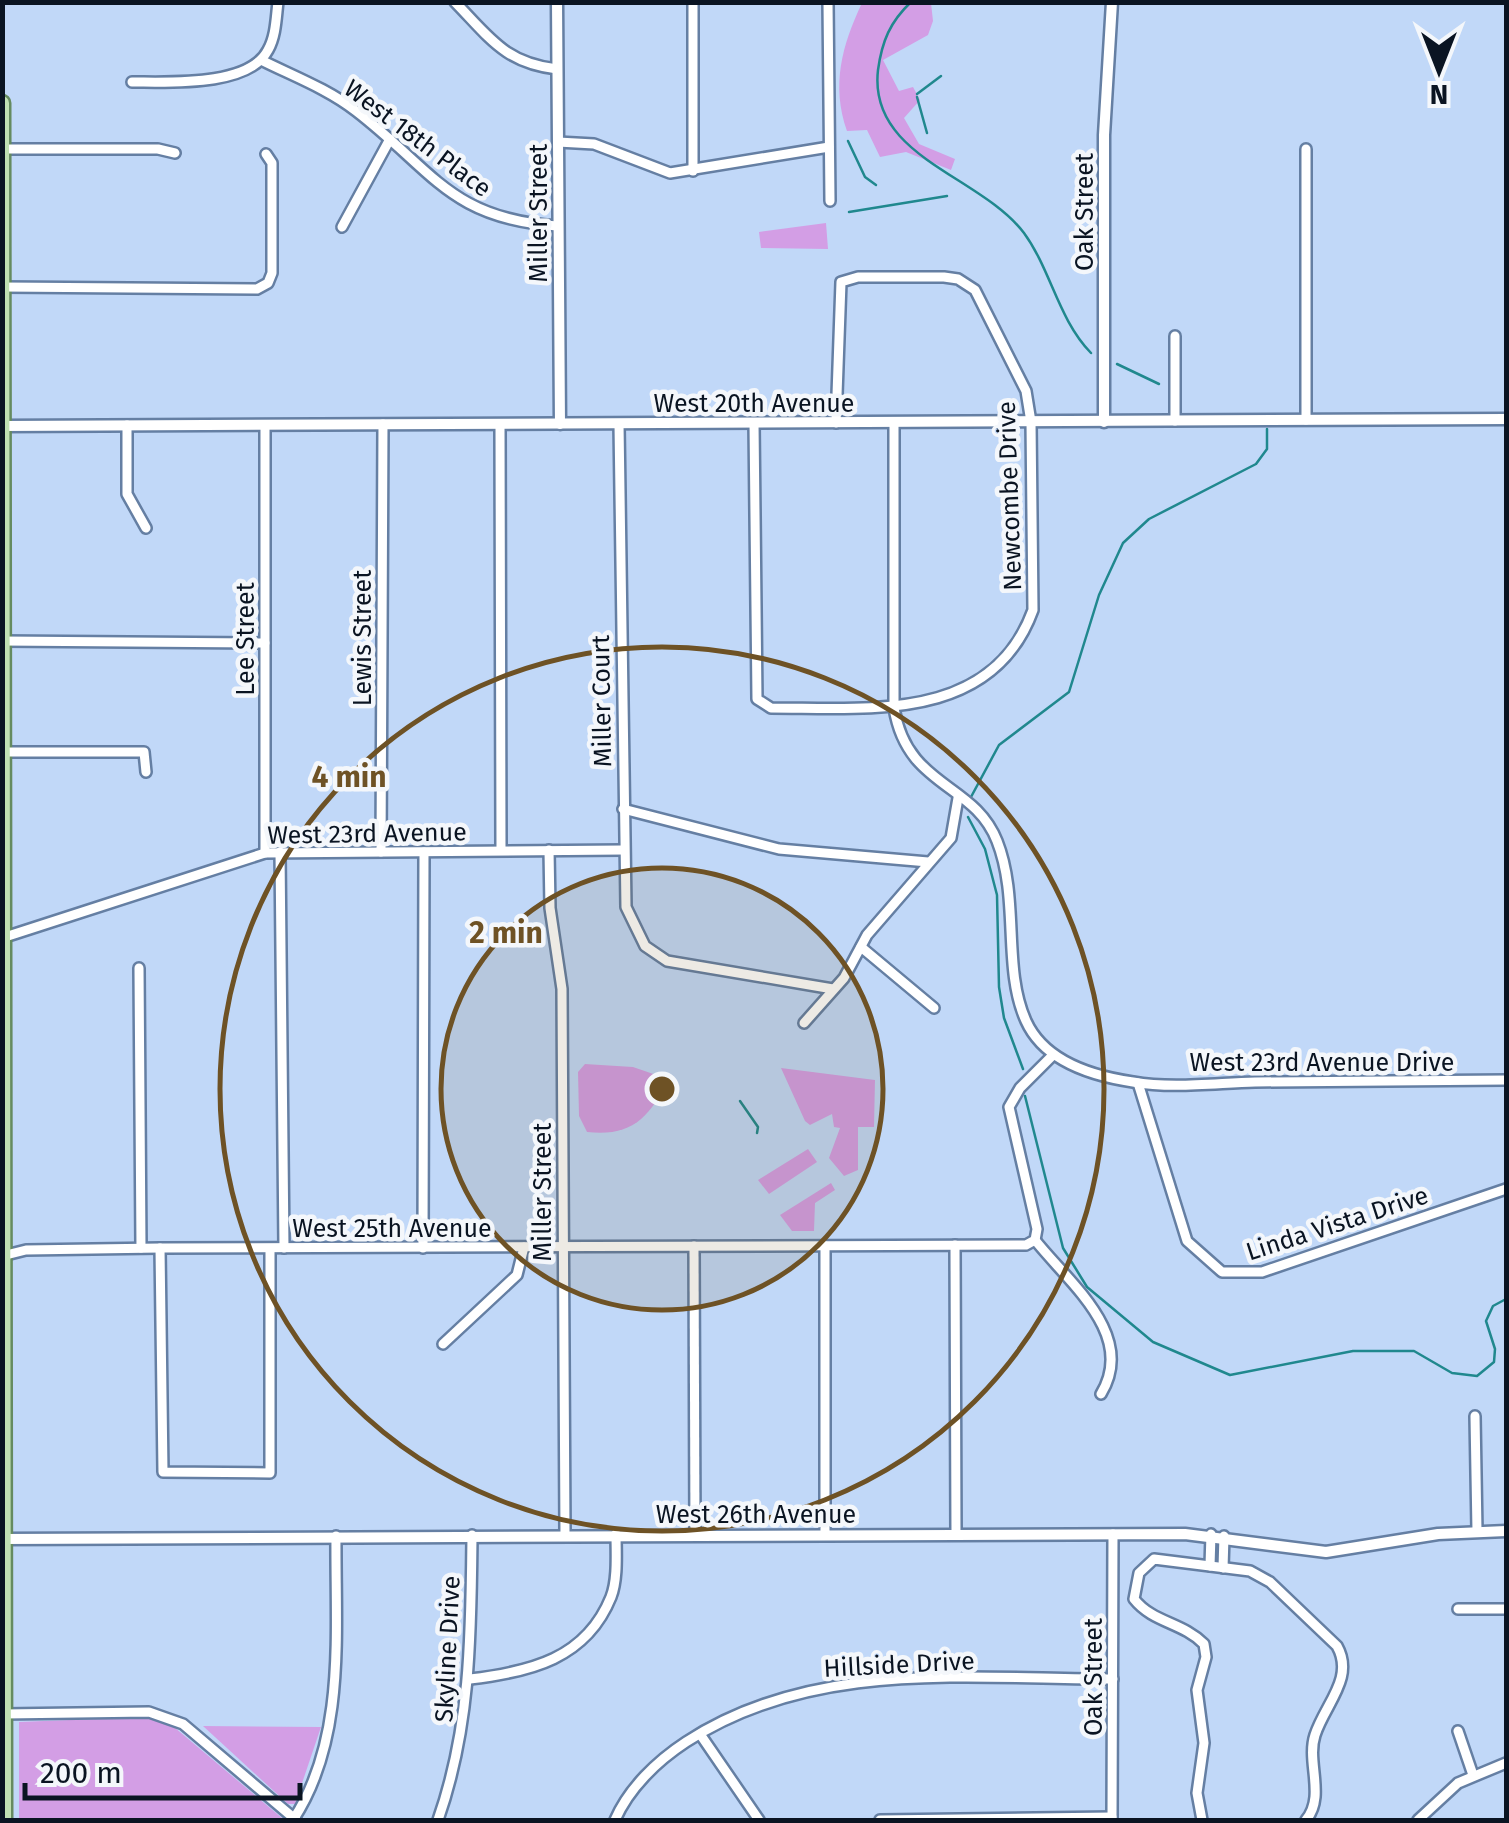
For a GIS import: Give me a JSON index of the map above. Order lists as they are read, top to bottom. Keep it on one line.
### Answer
{"streets":{"street":["West 18th Place","Oak Street","Miller Street","West 20th Avenue","Newcombe Drive","Lewis Street","Lee Street","Miller Court","West 23rd Avenue","West 23rd Avenue Drive","Linda Vista Drive","West 25th Avenue","West 26th Avenue","Skyline Drive","Hillside Drive"]},"crossings":[["West 18th Place","Miller Street"],["Oak Street","West 20th Avenue"],["Oak Street","West 26th Avenue"],["Oak Street","Hillside Drive"],["Miller Street","West 20th Avenue"],["Miller Street","West 23rd Avenue"],["Miller Street","West 25th Avenue"],["Miller Street","West 26th Avenue"],["West 20th Avenue","Newcombe Drive"],["West 20th Avenue","Lewis Street"],["West 20th Avenue","Lee Street"],["West 20th Avenue","Miller Court"],["Lewis Street","West 23rd Avenue"],["Lee Street","West 23rd Avenue"],["Miller Court","West 23rd Avenue"],["West 23rd Avenue Drive","Linda Vista Drive"],["West 26th Avenue","Skyline Drive"]],"scale_bar":"200 m","north":"bottom","rings":["4 min","2 min"]}
